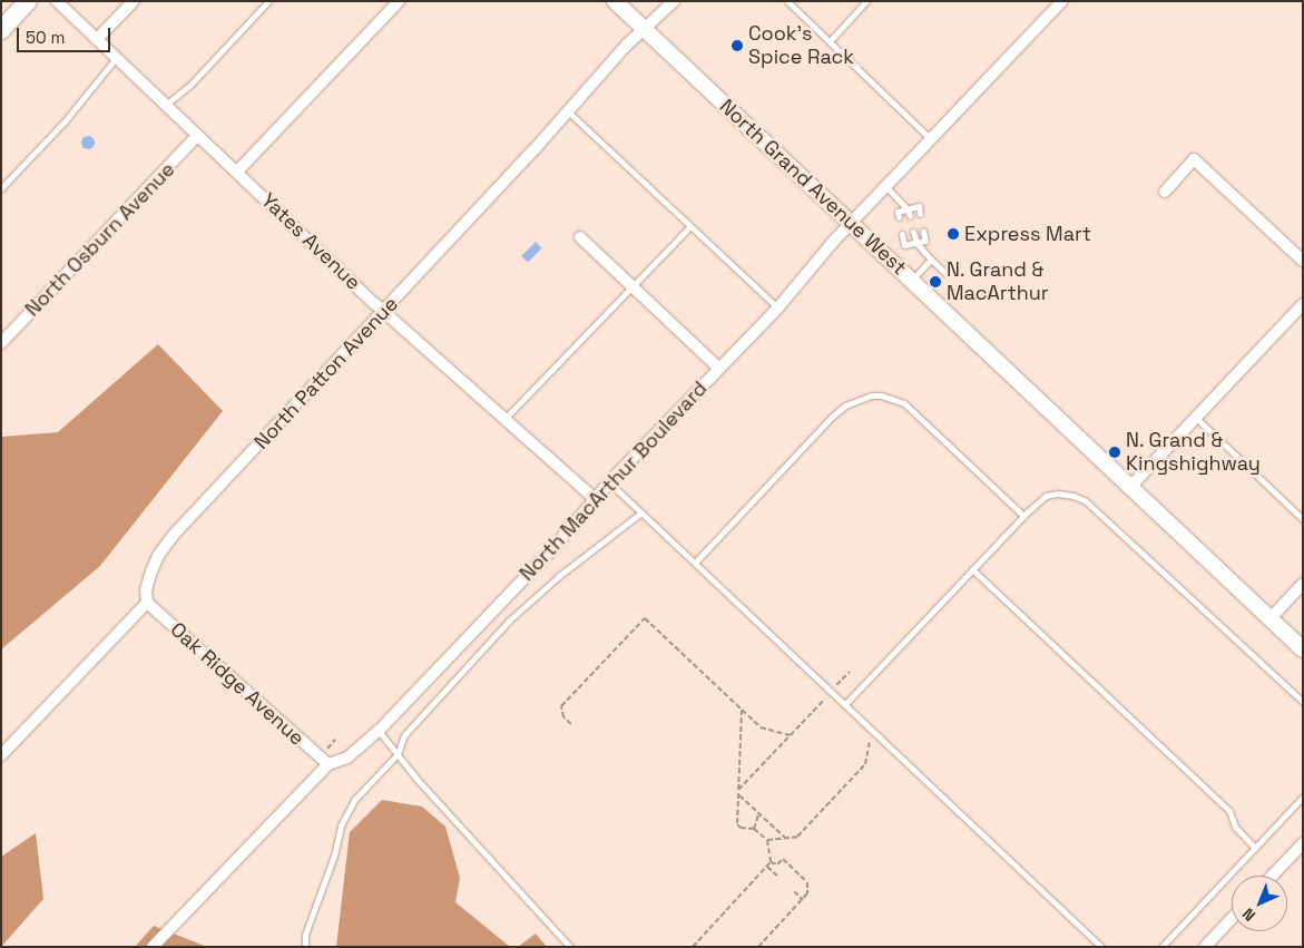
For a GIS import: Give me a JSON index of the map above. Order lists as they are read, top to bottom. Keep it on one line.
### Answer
{"streets":{"main road":["North Grand Avenue West"],"street":["North Osburn Avenue","Yates Avenue","North Patton Avenue","North MacArthur Boulevard","Oak Ridge Avenue"]},"crossings":[["North Grand Avenue West","North Patton Avenue"],["North Grand Avenue West","North MacArthur Boulevard"],["North Osburn Avenue","Yates Avenue"],["Yates Avenue","North Patton Avenue"],["Yates Avenue","North MacArthur Boulevard"],["North Patton Avenue","Oak Ridge Avenue"],["North MacArthur Boulevard","Oak Ridge Avenue"]],"places":["Cook's Spice Rack","Express Mart","N. Grand & MacArthur","N. Grand & Kingshighway"],"scale_bar":"50 m","north":"bottom left"}
